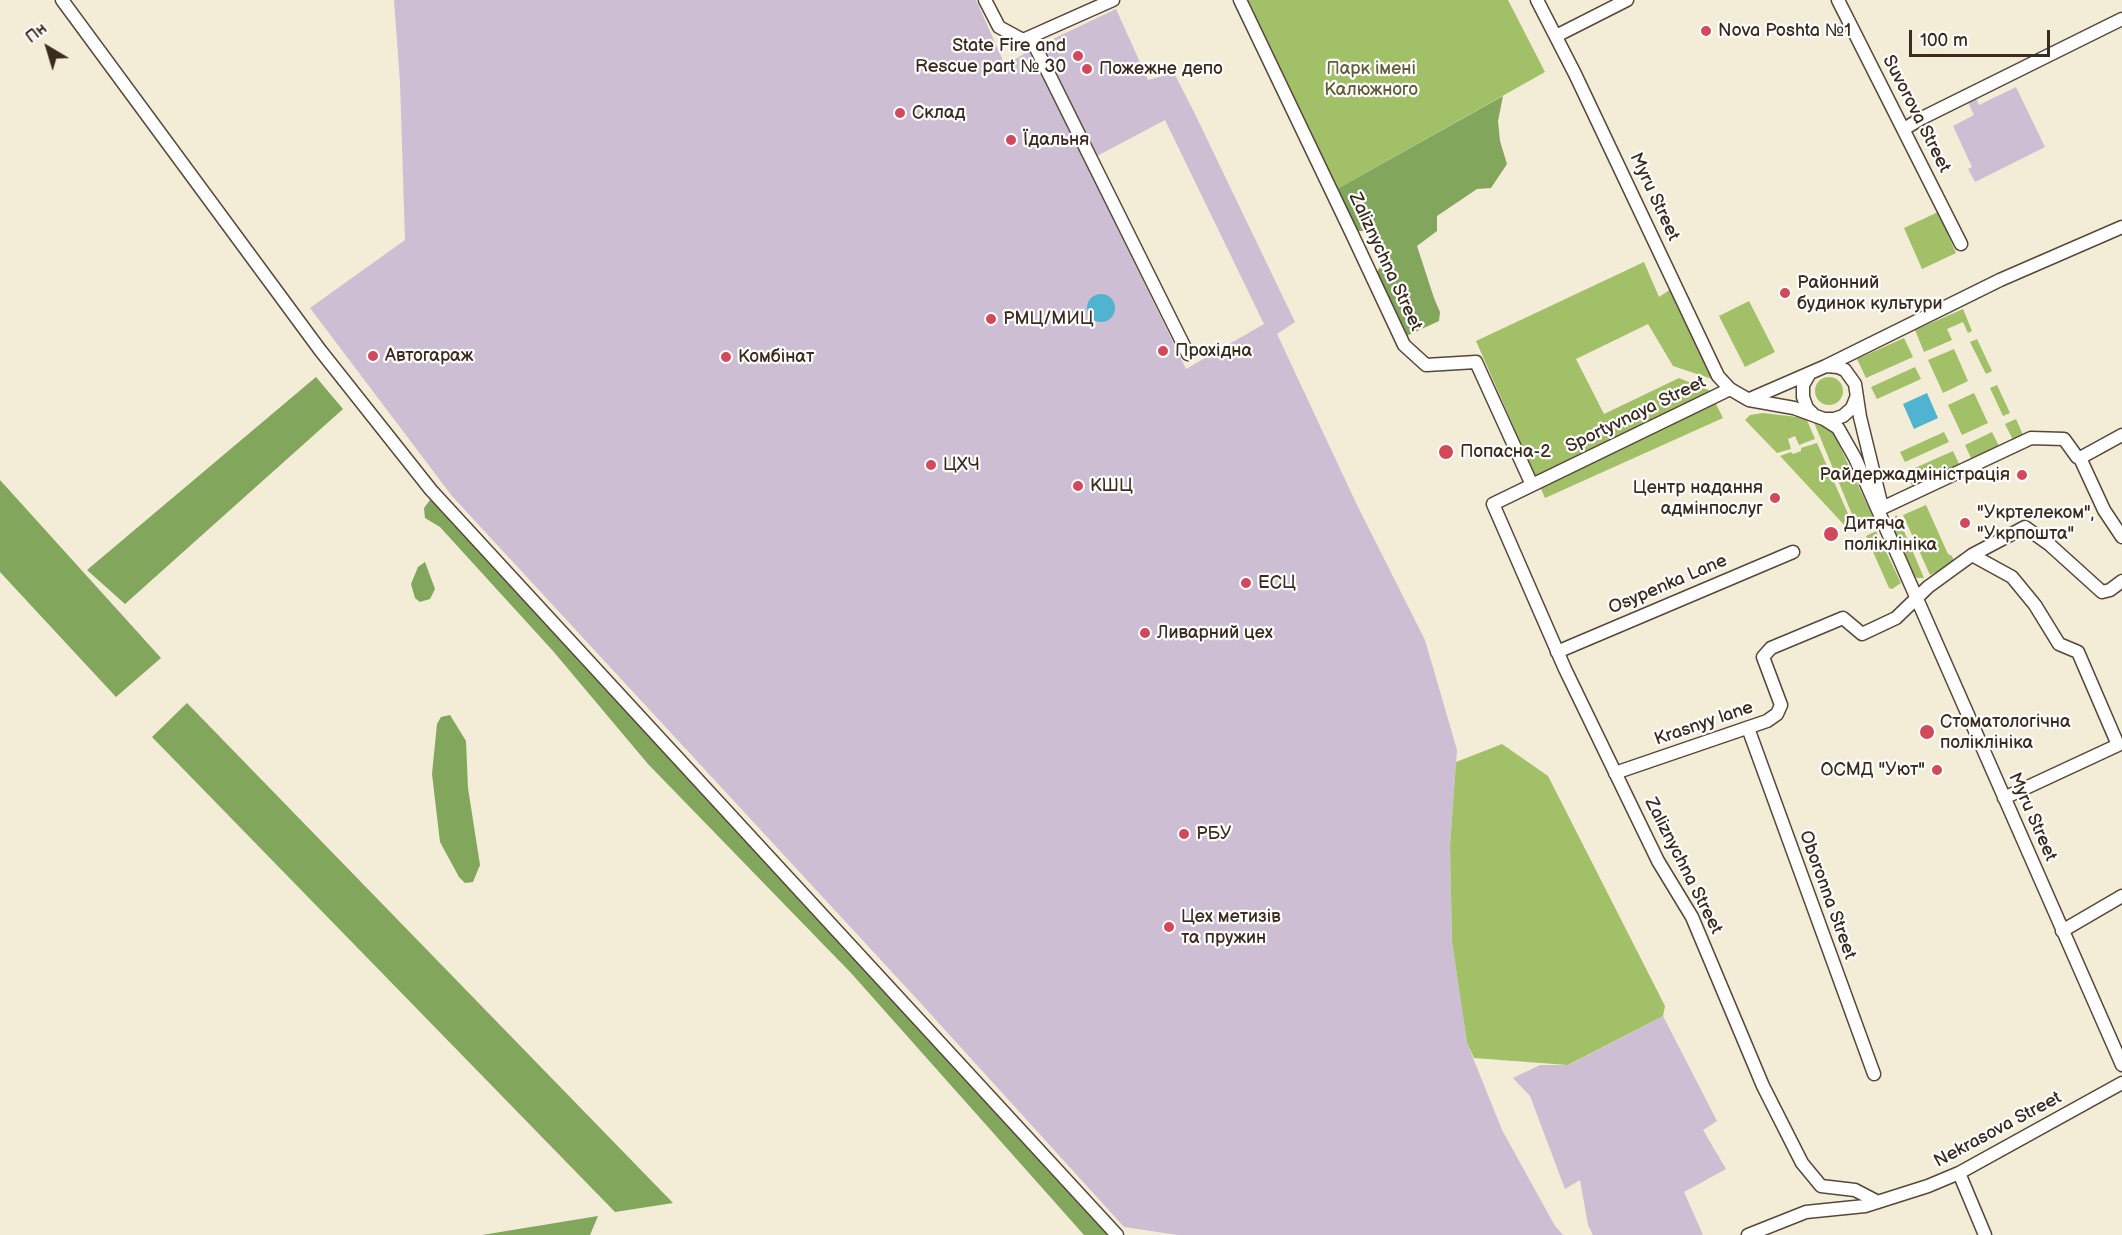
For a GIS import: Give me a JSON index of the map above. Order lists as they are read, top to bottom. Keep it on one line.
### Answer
{"streets":{"street":["Suvorova Street","Myru Street","Zaliznychna Street","Sportyvnaya Street","Osypenka Lane","Krasnyy lane","Oboronna Street","Nekrasova Street"]},"crossings":[["Myru Street","Sportyvnaya Street"],["Myru Street","Krasnyy lane"],["Zaliznychna Street","Sportyvnaya Street"],["Zaliznychna Street","Osypenka Lane"],["Zaliznychna Street","Krasnyy lane"],["Zaliznychna Street","Nekrasova Street"],["Krasnyy lane","Oboronna Street"]],"parks":["Парк імені Калюжного"],"places":["Nova Poshta №1","State Fire and Rescue part № 30","Пожежне депо","Склад","Їдальня","Районний будинок культури","РМЦ/МИЦ","Прохідна","Автогараж","Комбінат","Попасна-2","ЦХЧ","Райдержадміністрація","КШЦ","Центр надання адмінпослуг","\"Укртелеком\", \"Укрпошта\"","Дитяча поліклініка","ЕСЦ","Ливарний цех","Стоматологічна поліклініка","ОСМД \"Уют\"","РБУ","Цех метизів та пружин"],"scale_bar":"100 m","north":"top left"}
